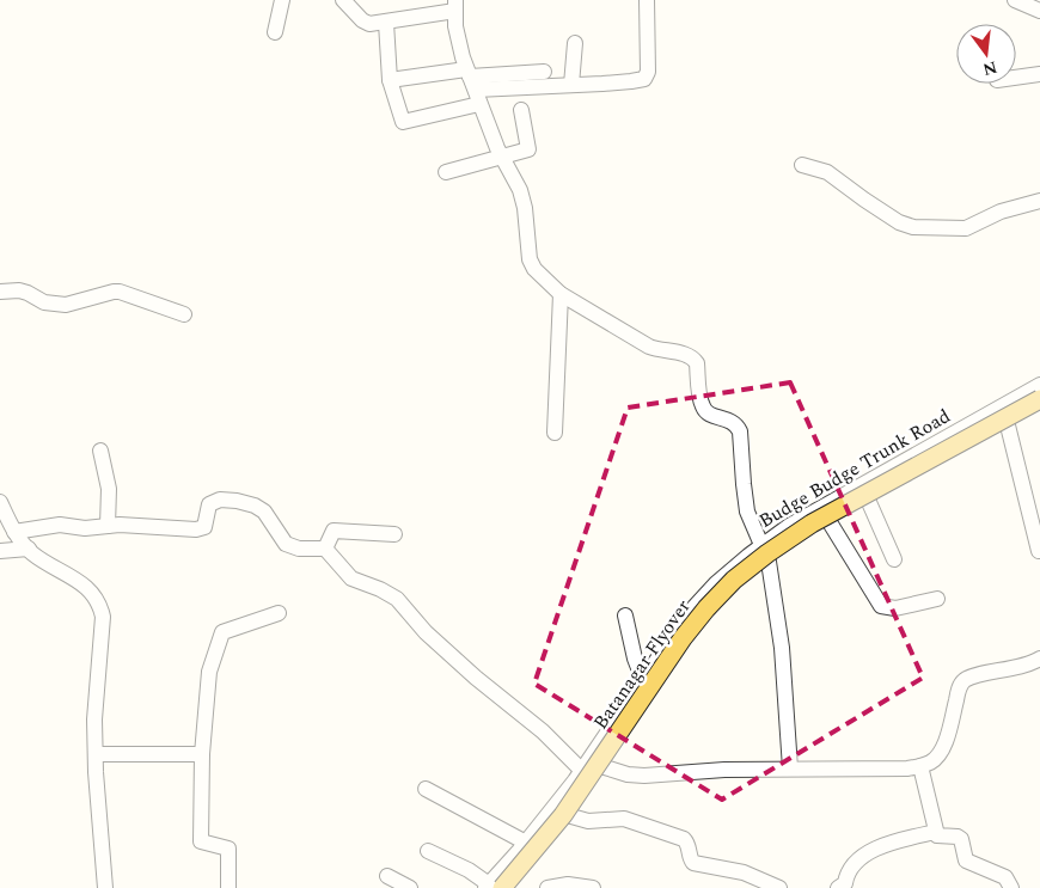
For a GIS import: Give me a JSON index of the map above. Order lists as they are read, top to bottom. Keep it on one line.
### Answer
{"streets":{"main road":["Batanagar Flyover"],"street":["Budge Budge Trunk Road"]},"crossings":[["Budge Budge Trunk Road","Batanagar Flyover"]],"north":"bottom"}
